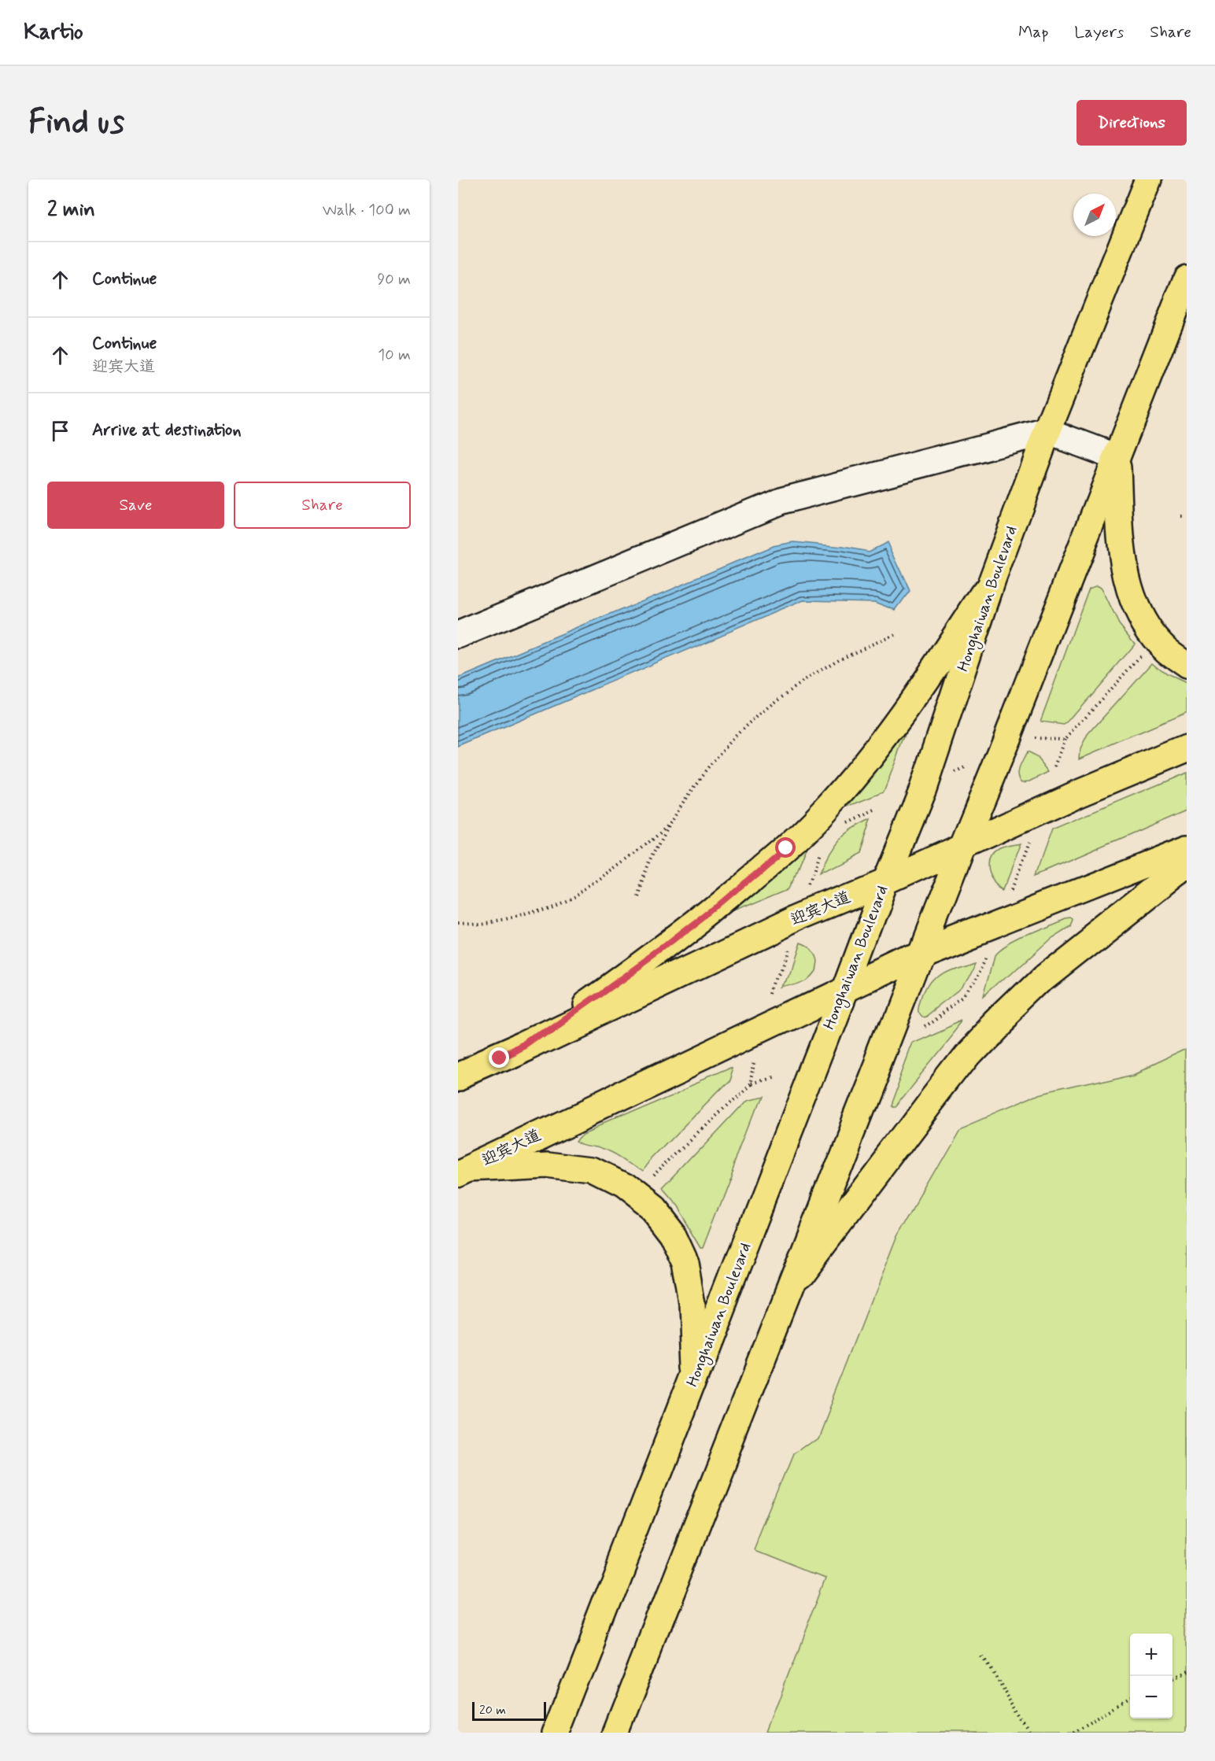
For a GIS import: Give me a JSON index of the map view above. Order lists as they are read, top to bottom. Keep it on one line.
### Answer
{"streets":{"main road":["Honghaiwan Boulevard","迎宾大道"]},"crossings":[["Honghaiwan Boulevard","迎宾大道"]],"scale_bar":"20 m","north":"top right","page":{"header":"Kartio","nav":["Map","Layers","Share"],"buttons":["Directions",["Save","Share"]],"title":"Find us","heading":["2 min","Walk · 100 m"],"list":[["Continue","90 m"],["Continue","迎宾大道","10 m"],"Arrive at destination"],"map_buttons":["+","−"],"scale":"20 m"}}
